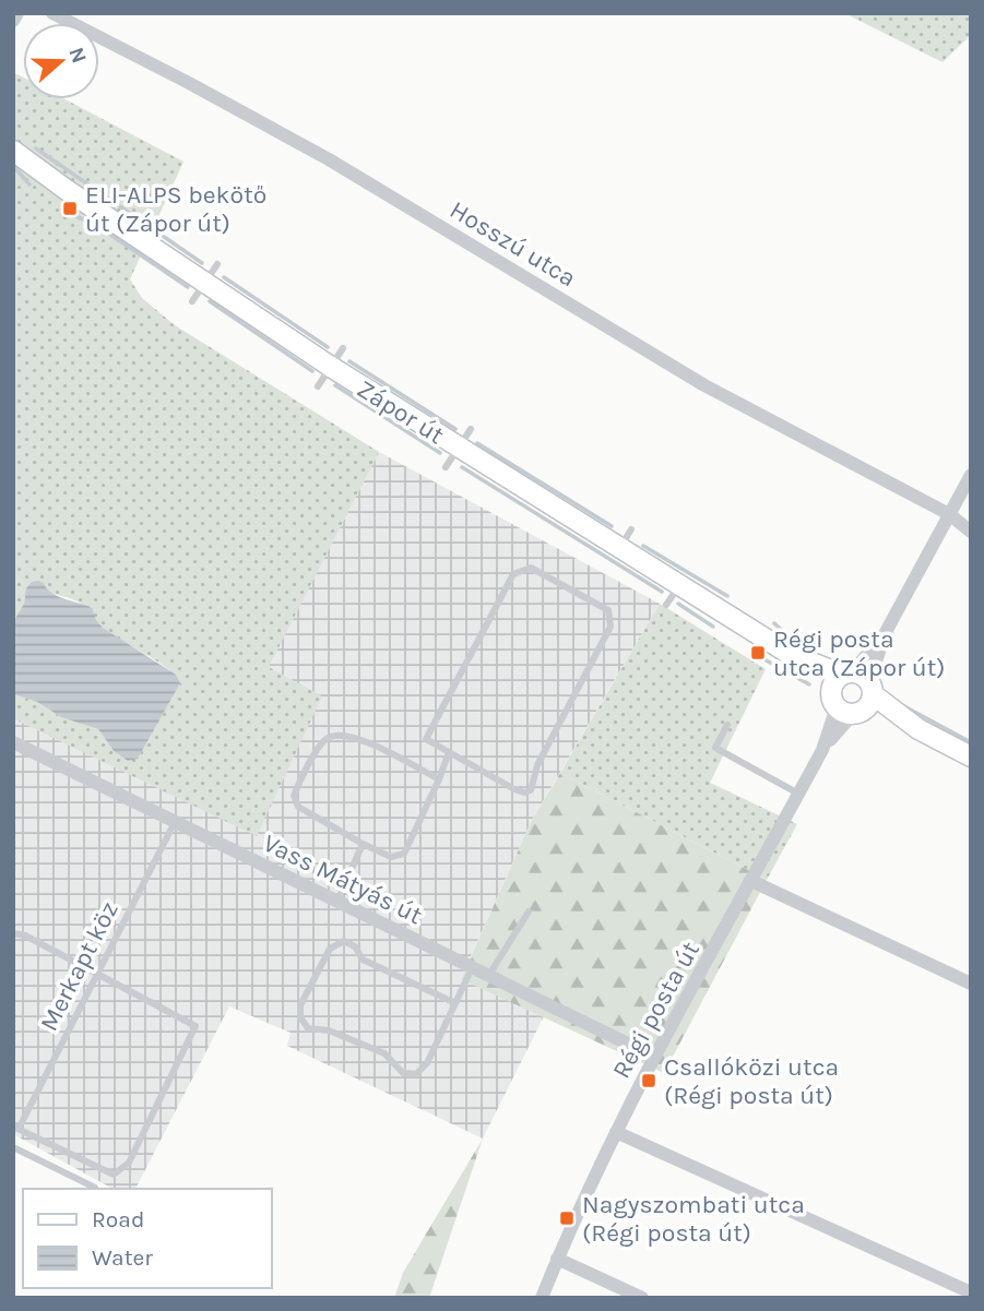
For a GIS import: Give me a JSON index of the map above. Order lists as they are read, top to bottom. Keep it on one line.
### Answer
{"streets":{"street":["Hosszú utca","Zápor út","Vass Mátyás út","Régi posta út"],"lane":["Merkapt köz"]},"crossings":[["Hosszú utca","Régi posta út"],["Zápor út","Régi posta út"],["Vass Mátyás út","Merkapt köz"],["Vass Mátyás út","Régi posta út"]],"places":{"transit":["ELI-ALPS bekötő út (Zápor út)","Régi posta utca (Zápor út)","Csallóközi utca (Régi posta út)","Nagyszombati utca (Régi posta út)"]},"legend":["Road","Water"],"north":"right"}
